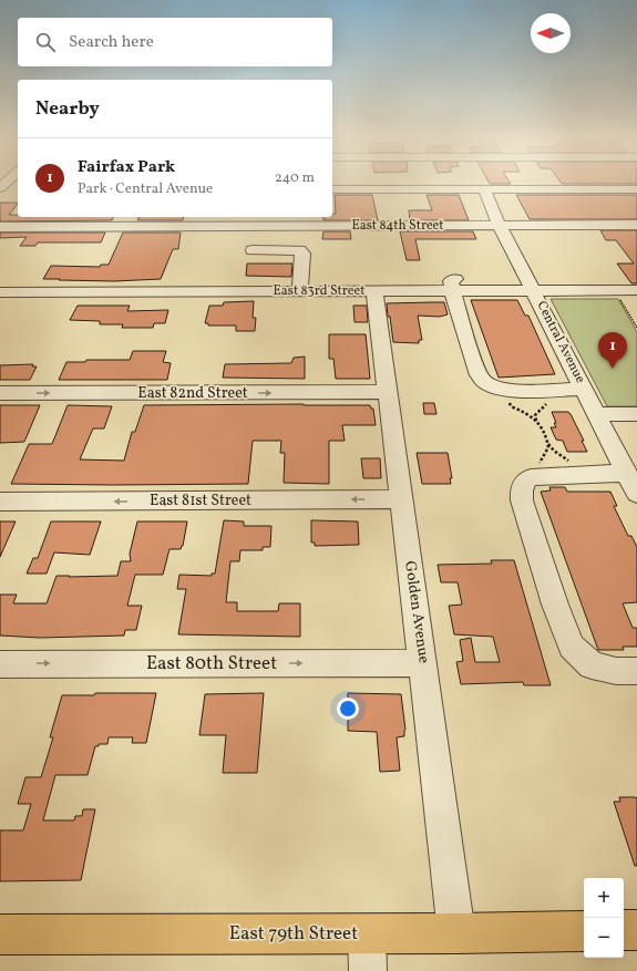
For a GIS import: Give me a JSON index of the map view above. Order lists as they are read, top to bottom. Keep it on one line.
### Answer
{"streets":{"main road":["East 79th Street"],"street":["East 84th Street","East 83rd Street","Central Avenue","East 82nd Street","East 81st Street","Golden Avenue","East 80th Street"]},"crossings":[["East 84th Street","Central Avenue"],["East 83rd Street","Central Avenue"],["East 83rd Street","Golden Avenue"],["East 82nd Street","Golden Avenue"],["East 81st Street","Golden Avenue"],["Golden Avenue","East 80th Street"],["Golden Avenue","East 79th Street"]],"one_way":["East 82nd Street","East 81st Street","East 80th Street"],"north":"left","page":{"search":"Search here","heading":"Nearby","list":[{"mark":"1","name":"Fairfax Park","note":"Park · Central Avenue","value":"240 m"}],"pins":"1","map_buttons":["+","−"]}}
